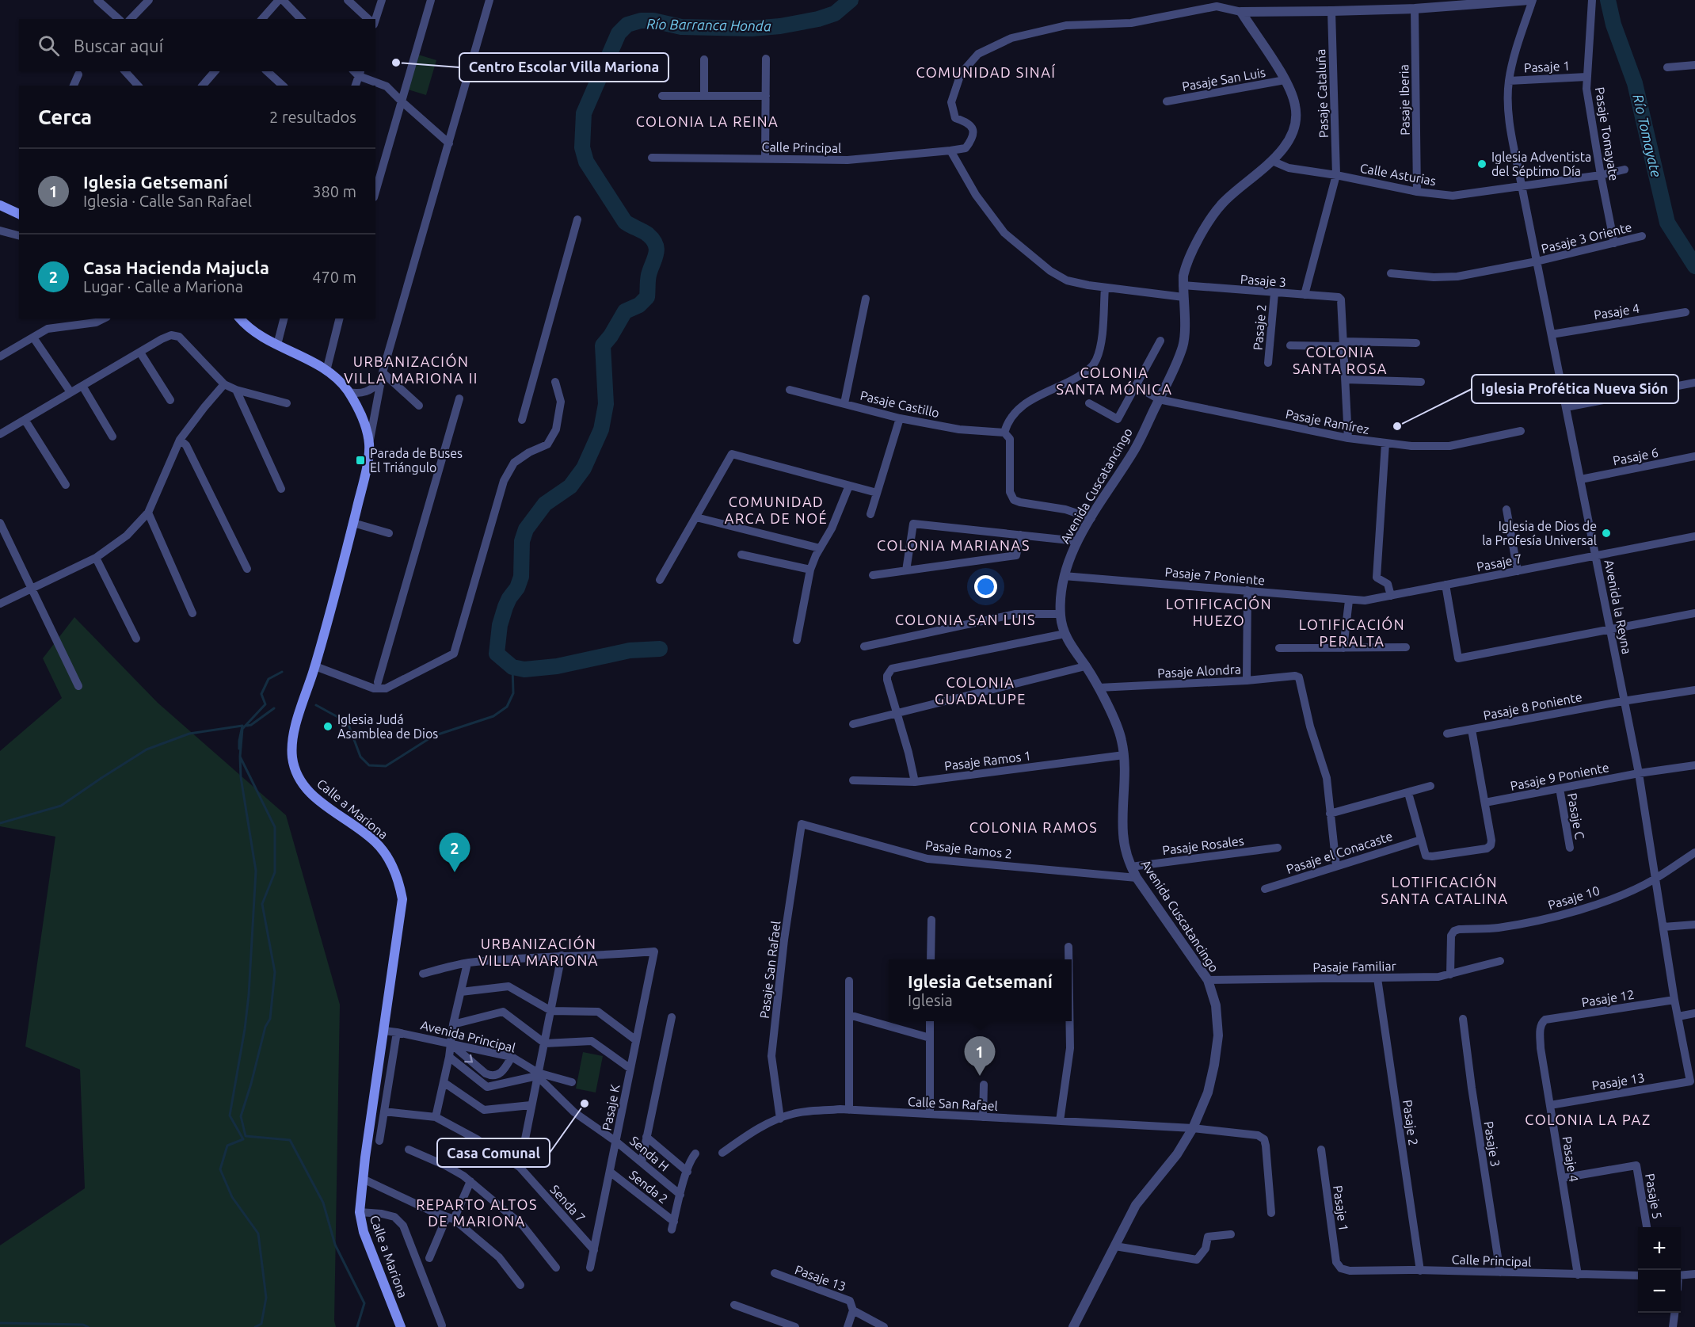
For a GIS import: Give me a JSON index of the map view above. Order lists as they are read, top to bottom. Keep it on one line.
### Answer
{"streets":{"main road":["Calle a Mariona"],"street":["Pasaje 1","Pasaje San Luis","Pasaje Cataluña","Pasaje Iberia","Pasaje Tomayate","Calle Principal","Calle Asturias","Pasaje 3 Oriente","Pasaje 3","Pasaje 4","Pasaje 2","Pasaje Castillo","Pasaje Ramírez","Pasaje 6","Avenida Cuscatancingo","Pasaje 7","Pasaje 7 Poniente","Avenida la Reyna","Pasaje Alondra","Pasaje 8 Poniente","Pasaje Ramos 1","Pasaje 9 Poniente","Pasaje C","Pasaje Rosales","Pasaje Ramos 2","Pasaje el Conacaste","Pasaje 10","Pasaje Familiar","Pasaje San Rafael","Pasaje 12","Avenida Principal","Pasaje 13","Calle San Rafael","Pasaje K","Senda H","Senda 2","Pasaje 5","Senda 7"]},"crossings":[["Pasaje 1","Pasaje Tomayate"],["Pasaje 1","Calle Principal"],["Pasaje 1","Avenida la Reyna"],["Pasaje San Luis","Avenida Cuscatancingo"],["Pasaje Cataluña","Calle Asturias"],["Pasaje Cataluña","Pasaje 3"],["Pasaje Iberia","Calle Asturias"],["Pasaje Tomayate","Pasaje 3 Oriente"],["Calle Principal","Pasaje 3"],["Calle Principal","Pasaje 4"],["Calle Principal","Pasaje 2"],["Calle Principal","Avenida Cuscatancingo"],["Calle Asturias","Avenida Cuscatancingo"],["Calle Asturias","Avenida la Reyna"],["Pasaje 3 Oriente","Avenida la Reyna"],["Pasaje 3","Pasaje 2"],["Pasaje 3","Avenida Cuscatancingo"],["Pasaje 4","Avenida la Reyna"],["Pasaje 4","Pasaje 12"],["Pasaje 4","Pasaje 13"],["Pasaje 4","Pasaje 5"],["Pasaje 2","Pasaje Familiar"],["Pasaje Ramírez","Avenida Cuscatancingo"],["Pasaje 6","Avenida la Reyna"],["Avenida Cuscatancingo","Pasaje 7 Poniente"],["Avenida Cuscatancingo","Pasaje Alondra"],["Avenida Cuscatancingo","Pasaje Ramos 1"],["Avenida Cuscatancingo","Pasaje Rosales"],["Avenida Cuscatancingo","Pasaje Ramos 2"],["Avenida Cuscatancingo","Pasaje Familiar"],["Avenida Cuscatancingo","Calle San Rafael"],["Pasaje 7","Pasaje 7 Poniente"],["Pasaje 7","Avenida la Reyna"],["Avenida la Reyna","Pasaje 8 Poniente"],["Avenida la Reyna","Pasaje 9 Poniente"],["Avenida la Reyna","Pasaje 10"],["Avenida la Reyna","Pasaje 12"],["Avenida la Reyna","Pasaje 13"],["Pasaje 9 Poniente","Pasaje C"],["Calle a Mariona","Avenida Principal"],["Pasaje Ramos 2","Pasaje San Rafael"],["Pasaje 10","Pasaje Familiar"],["Pasaje San Rafael","Calle San Rafael"],["Avenida Principal","Senda H"],["Pasaje K","Senda H"],["Pasaje K","Senda 2"],["Pasaje K","Senda 7"],["Senda H","Senda 2"]],"districts":["COMUNIDAD SINAÍ","COLONIA LA REINA","COLONIA SANTA ROSA","URBANIZACIÓN VILLA MARIONA II","COLONIA SANTA MÓNICA","COMUNIDAD ARCA DE NOÉ","COLONIA MARIANAS","LOTIFICACIÓN HUEZO","COLONIA SAN LUIS","LOTIFICACIÓN PERALTA","COLONIA GUADALUPE","COLONIA RAMOS","LOTIFICACIÓN SANTA CATALINA","URBANIZACIÓN VILLA MARIONA","COLONIA LA PAZ","REPARTO ALTOS DE MARIONA"],"water":["Río Barranca Honda","Río Tomayate"],"places":{"other":["Centro Escolar Villa Mariona","Iglesia Adventista del Séptimo Día","Iglesia Profética Nueva Sión","Iglesia de Dios de la Profesía Universal","Iglesia Judá Asamblea de Dios","Casa Comunal"],"transit":["Parada de Buses El Triángulo"]},"page":{"search":"Buscar aquí","heading":["Cerca","2 resultados"],"list":[{"mark":"1","name":"Iglesia Getsemaní","note":"Iglesia · Calle San Rafael","value":"380 m"},{"mark":"2","name":"Casa Hacienda Majucla","note":"Lugar · Calle a Mariona","value":"470 m"}],"pins":["2","1"],"popup":["Iglesia Getsemaní","Iglesia"],"map_buttons":["+","−"]}}
